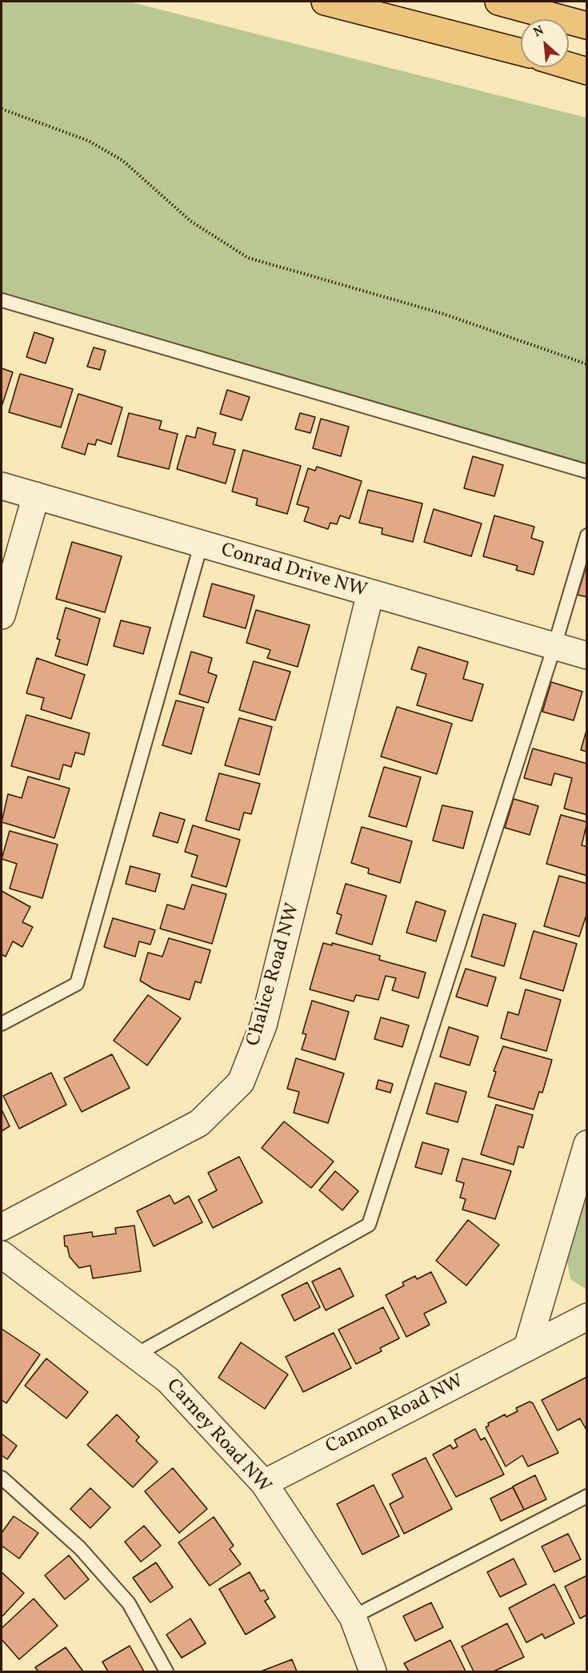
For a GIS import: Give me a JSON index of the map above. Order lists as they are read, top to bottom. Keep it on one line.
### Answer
{"streets":{"street":["Conrad Drive NW","Chalice Road NW","Cannon Road NW","Carney Road NW"]},"crossings":[["Conrad Drive NW","Chalice Road NW"],["Cannon Road NW","Carney Road NW"]],"north":"top left"}
